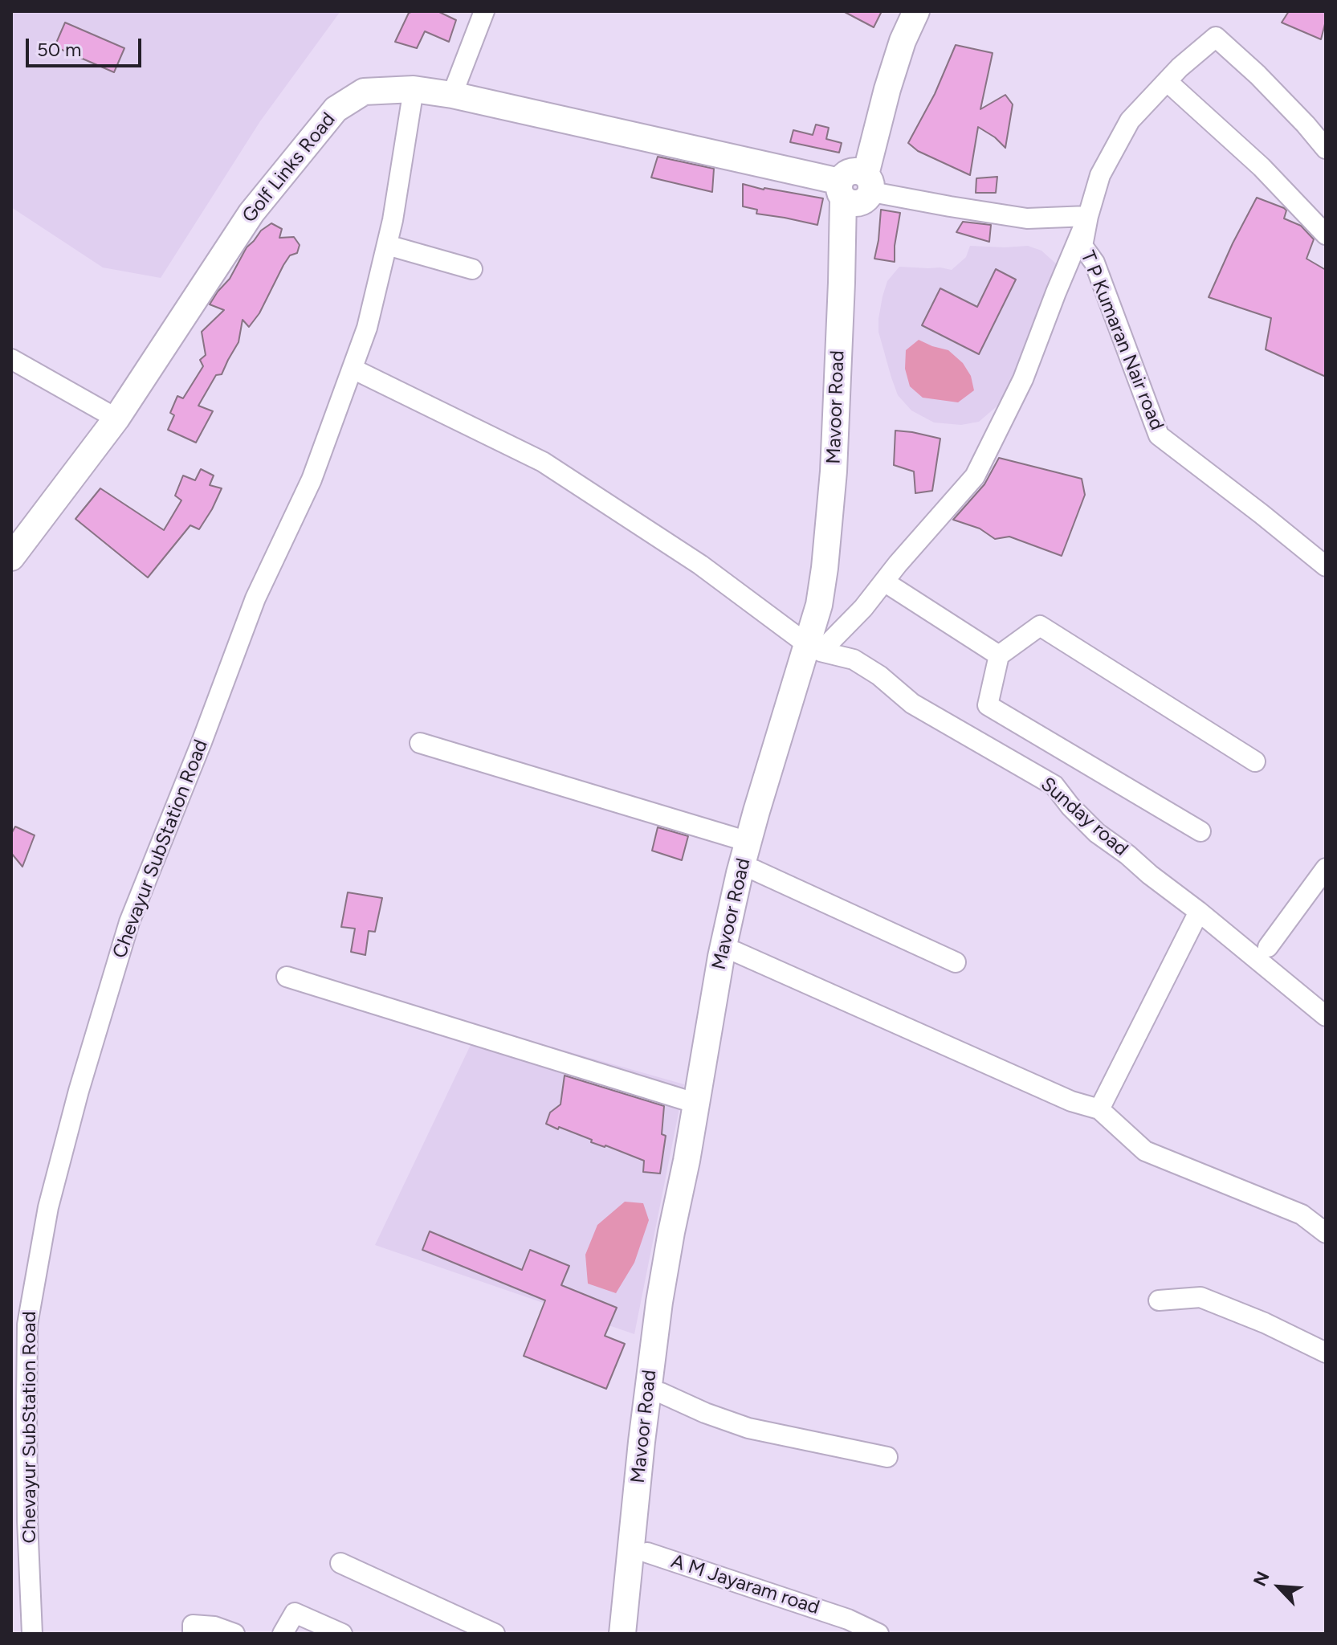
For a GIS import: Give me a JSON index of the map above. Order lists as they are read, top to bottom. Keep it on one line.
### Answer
{"streets":{"main road":["Golf Links Road","Mavoor Road"],"street":["T P Kumaran Nair road","Sunday road","Chevayur SubStation Road","A M Jayaram road"]},"crossings":[["Golf Links Road","Mavoor Road"],["Golf Links Road","Chevayur SubStation Road"],["Mavoor Road","Sunday road"],["Mavoor Road","A M Jayaram road"]],"scale_bar":"50 m","north":"top left"}
